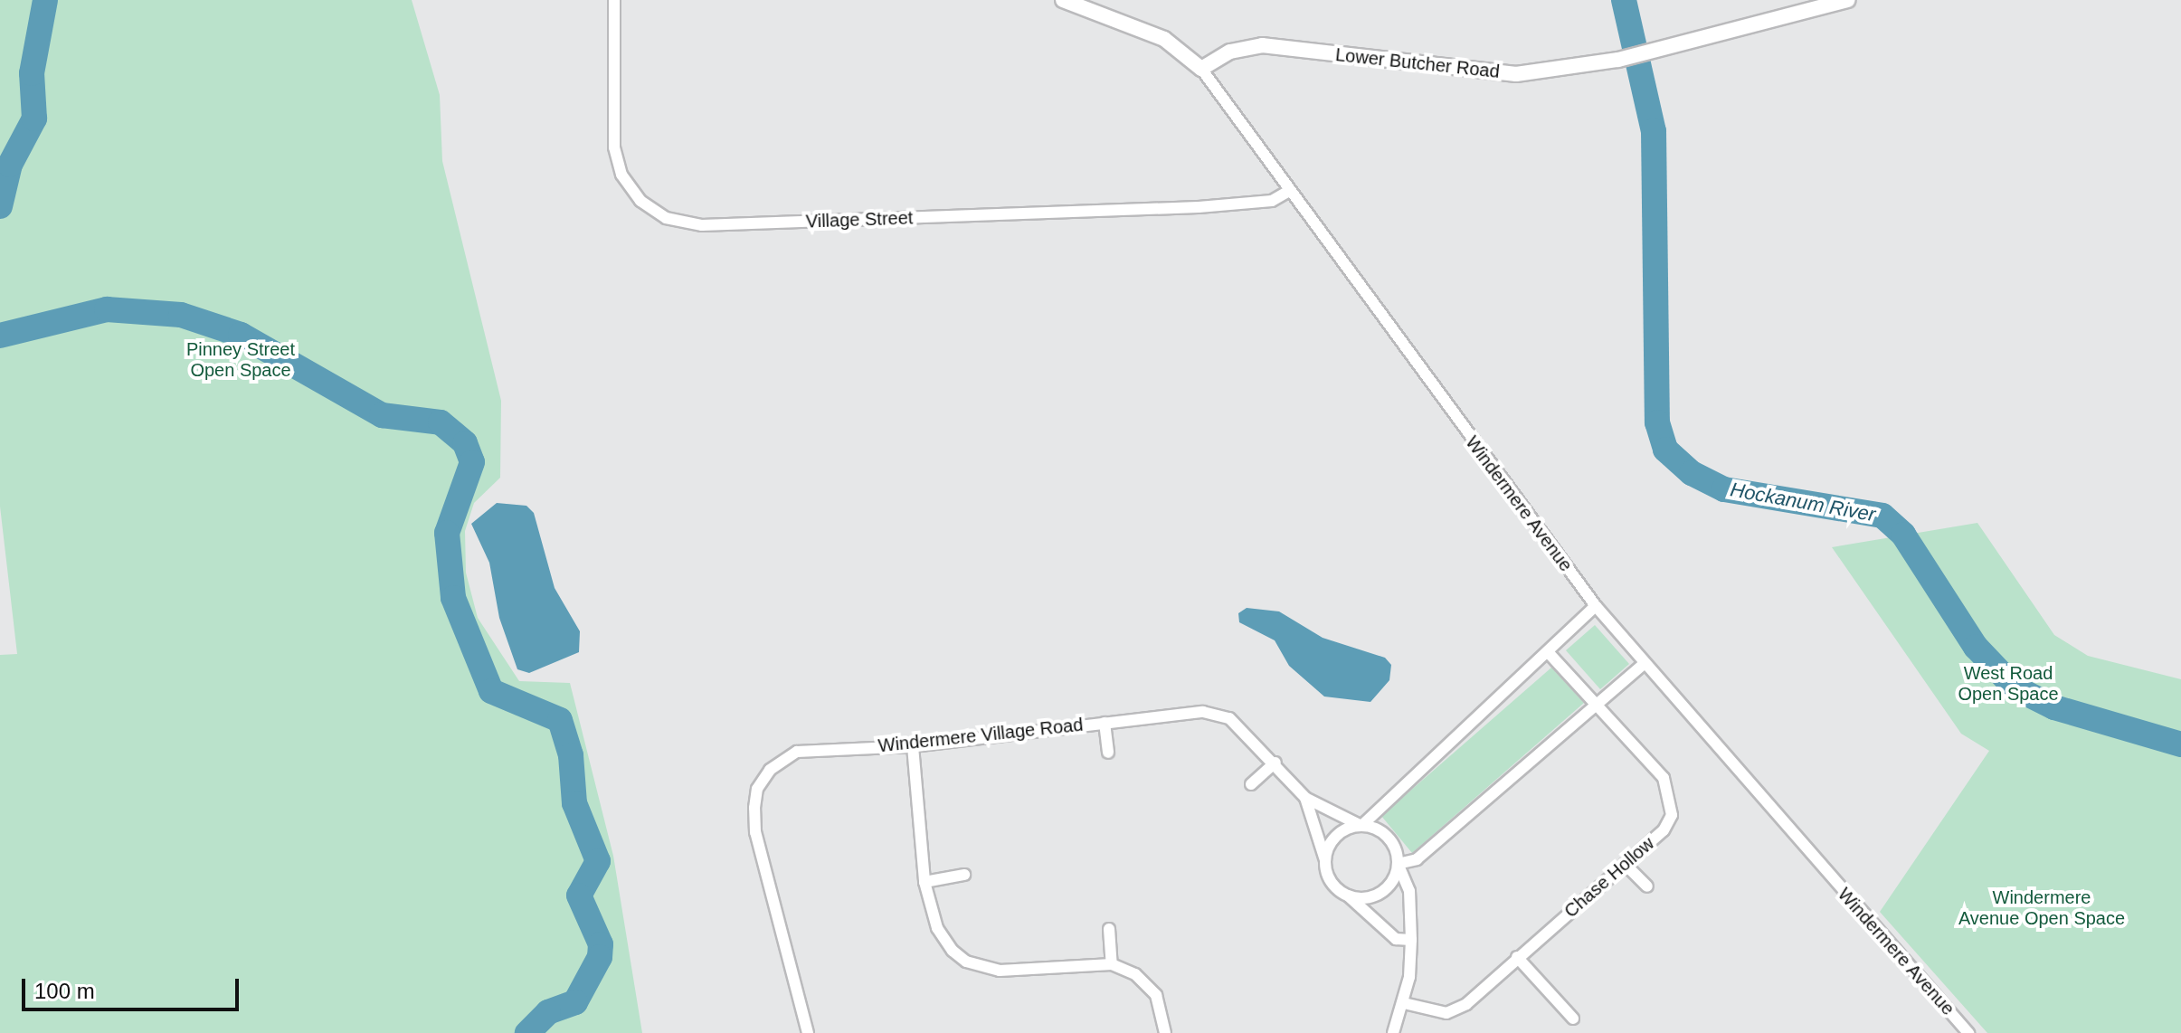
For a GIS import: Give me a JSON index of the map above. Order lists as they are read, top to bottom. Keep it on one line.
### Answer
{"streets":{"street":["Lower Butcher Road","Village Street","Windermere Avenue","Windermere Village Road","Chase Hollow"]},"crossings":[["Lower Butcher Road","Windermere Avenue"],["Village Street","Windermere Avenue"],["Windermere Village Road","Chase Hollow"]],"water":["Hockanum River"],"parks":["Pinney Street Open Space","West Road Open Space","Windermere Avenue Open Space"],"scale_bar":"100 m"}
